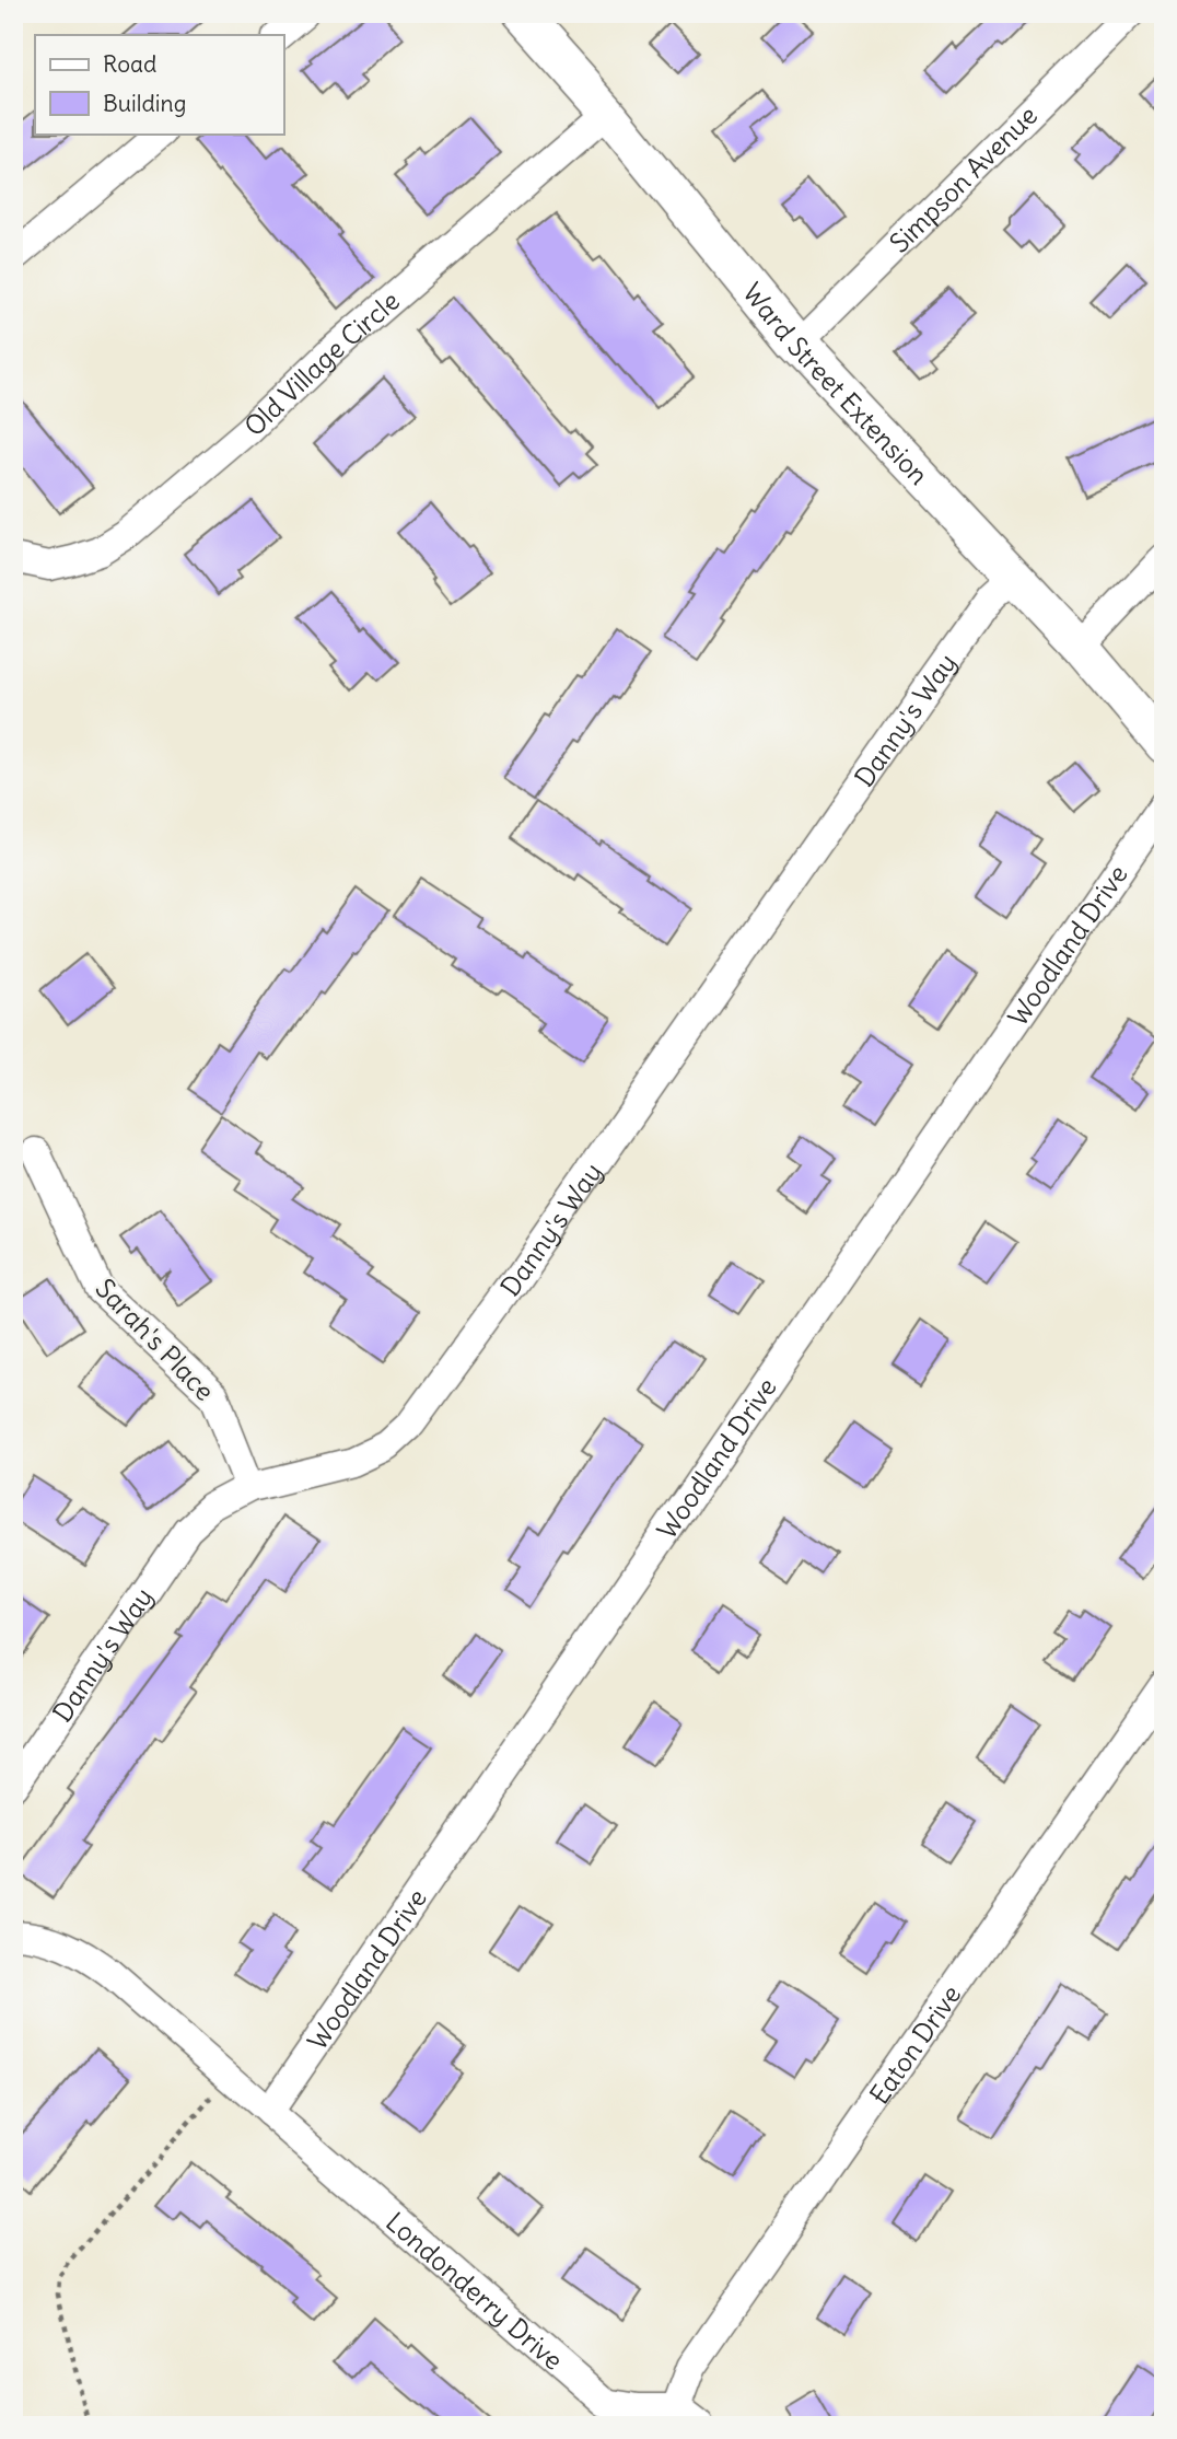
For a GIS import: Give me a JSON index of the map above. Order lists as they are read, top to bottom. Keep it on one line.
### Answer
{"streets":{"street":["Simpson Avenue","Old Village Circle","Ward Street Extension","Danny's Way","Woodland Drive","Sarah's Place","Eaton Drive","Londonderry Drive"]},"crossings":[["Simpson Avenue","Ward Street Extension"],["Old Village Circle","Ward Street Extension"],["Ward Street Extension","Danny's Way"],["Danny's Way","Sarah's Place"],["Woodland Drive","Londonderry Drive"],["Eaton Drive","Londonderry Drive"]],"legend":["Road","Building"]}
